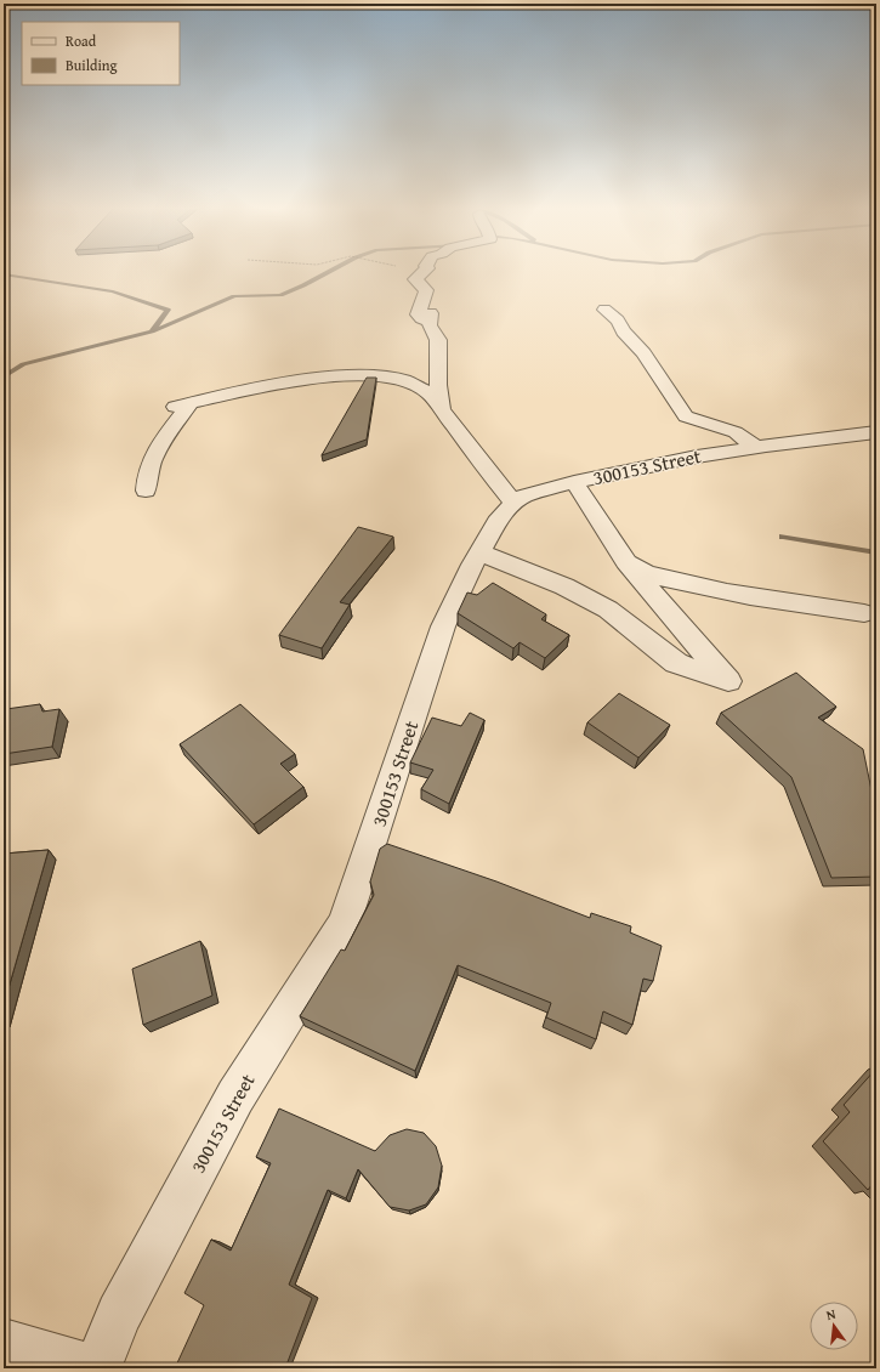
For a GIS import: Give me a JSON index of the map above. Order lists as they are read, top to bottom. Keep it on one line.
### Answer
{"streets":{"street":["300153 Street"]},"legend":["Road","Building"],"north":"top"}
